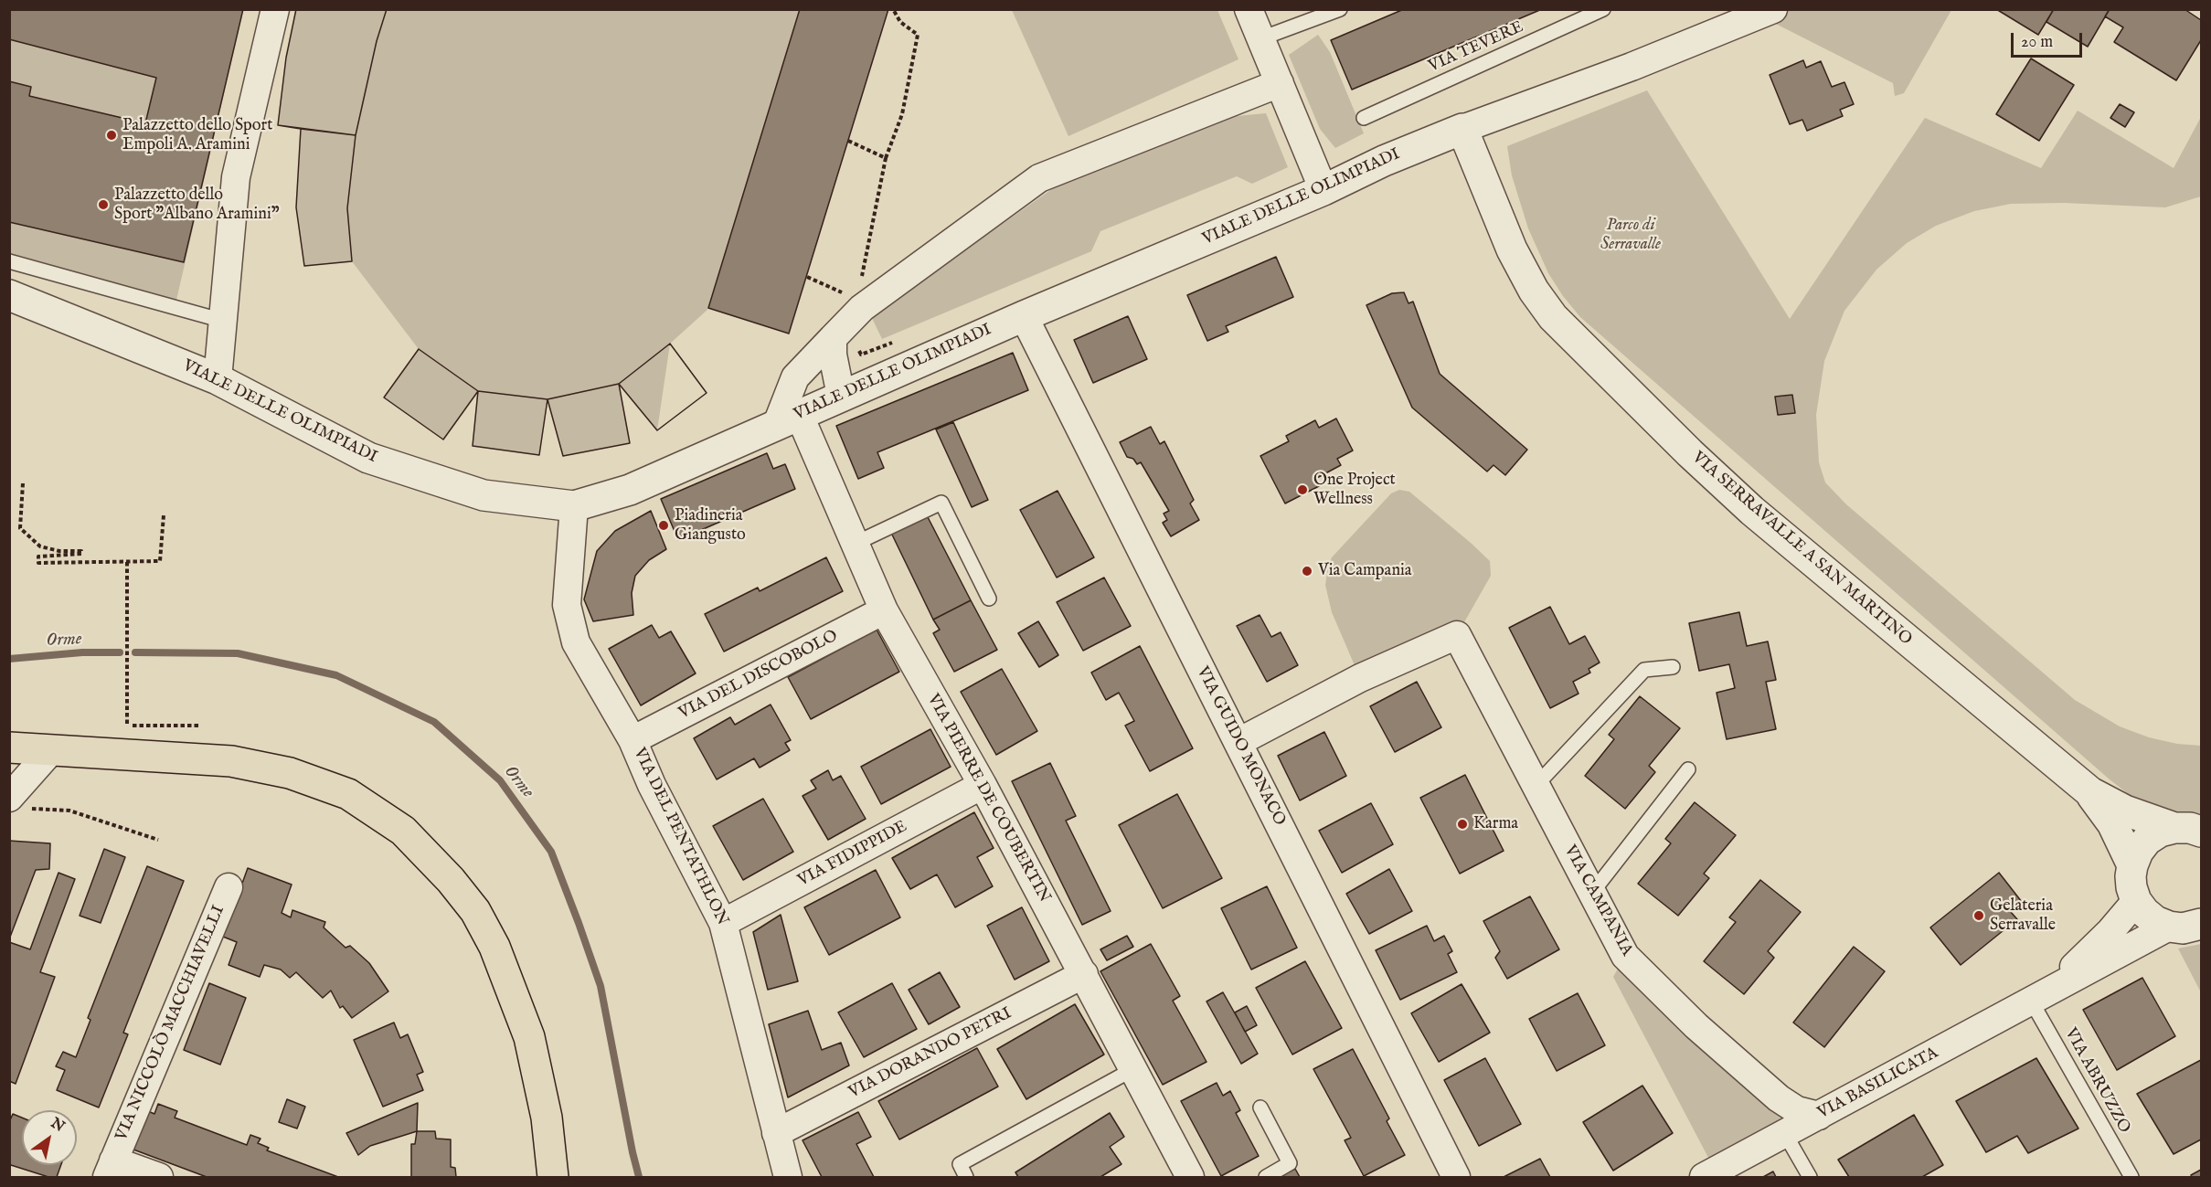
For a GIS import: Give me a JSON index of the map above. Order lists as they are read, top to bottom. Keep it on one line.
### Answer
{"streets":{"street":["VIALE DELLE OLIMPIADI","VIA SERRAVALLE A SAN MARTINO","VIA DEL DISCOBOLO","VIA GUIDO MONACO","VIA PIERRE DE COUBERTIN","VIA DEL PENTATHLON","VIA FIDIPPIDE","VIA CAMPANIA","VIA NICCOLÒ MACCHIAVELLI","VIA DORANDO PETRI","VIA BASILICATA"],"lane":["VIA TEVERE","VIA ABRUZZO"]},"crossings":[["VIALE DELLE OLIMPIADI","VIA SERRAVALLE A SAN MARTINO"],["VIALE DELLE OLIMPIADI","VIA GUIDO MONACO"],["VIALE DELLE OLIMPIADI","VIA PIERRE DE COUBERTIN"],["VIALE DELLE OLIMPIADI","VIA DEL PENTATHLON"],["VIA DEL DISCOBOLO","VIA PIERRE DE COUBERTIN"],["VIA DEL DISCOBOLO","VIA DEL PENTATHLON"],["VIA GUIDO MONACO","VIA CAMPANIA"],["VIA PIERRE DE COUBERTIN","VIA FIDIPPIDE"],["VIA PIERRE DE COUBERTIN","VIA DORANDO PETRI"],["VIA DEL PENTATHLON","VIA FIDIPPIDE"],["VIA DEL PENTATHLON","VIA DORANDO PETRI"],["VIA CAMPANIA","VIA BASILICATA"],["VIA ABRUZZO","VIA BASILICATA"]],"water":["Orme"],"parks":["Parco di Serravalle"],"places":["Palazzetto dello Sport Empoli A. Aramini","Palazzetto dello Sport \"Albano Aramini\"","One Project Wellness","Piadineria Giangusto","Via Campania","Karma","Gelateria Serravalle"],"scale_bar":"20 m","north":"top right"}
